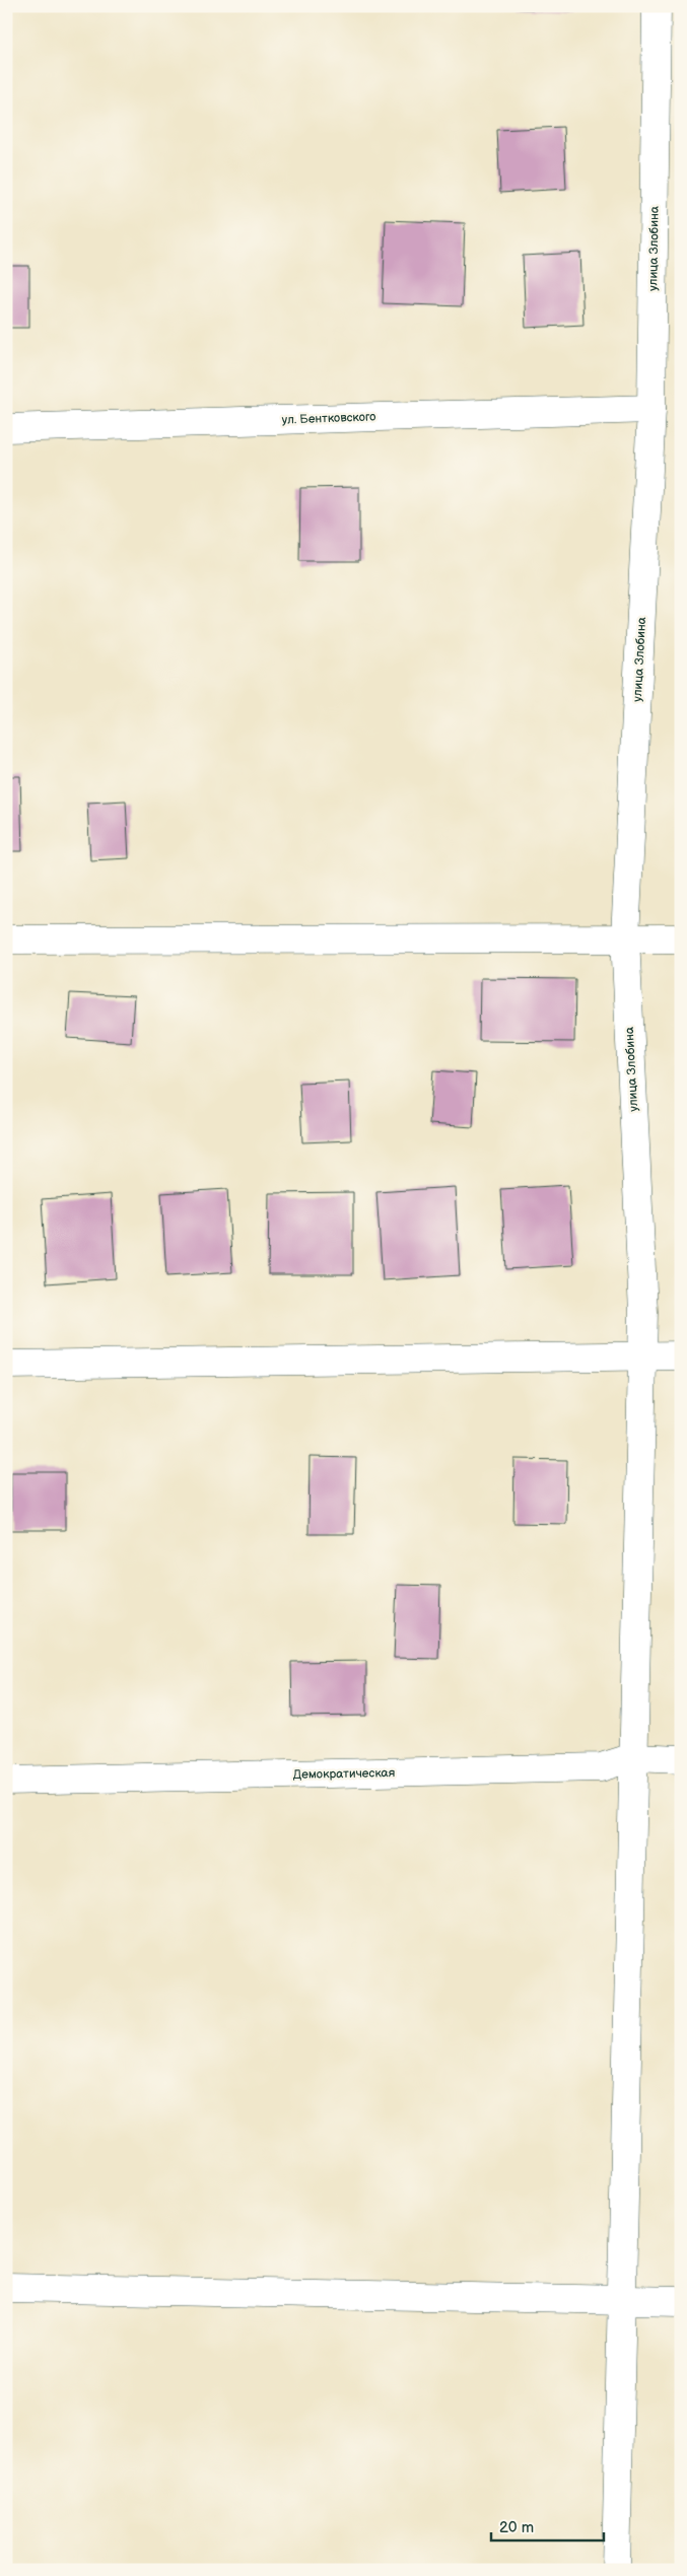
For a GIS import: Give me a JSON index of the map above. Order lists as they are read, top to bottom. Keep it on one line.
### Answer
{"streets":{"street":["улица Злобина","ул. Бентковского","Демократическая"]},"crossings":[["улица Злобина","ул. Бентковского"],["улица Злобина","Демократическая"]],"scale_bar":"20 m"}
